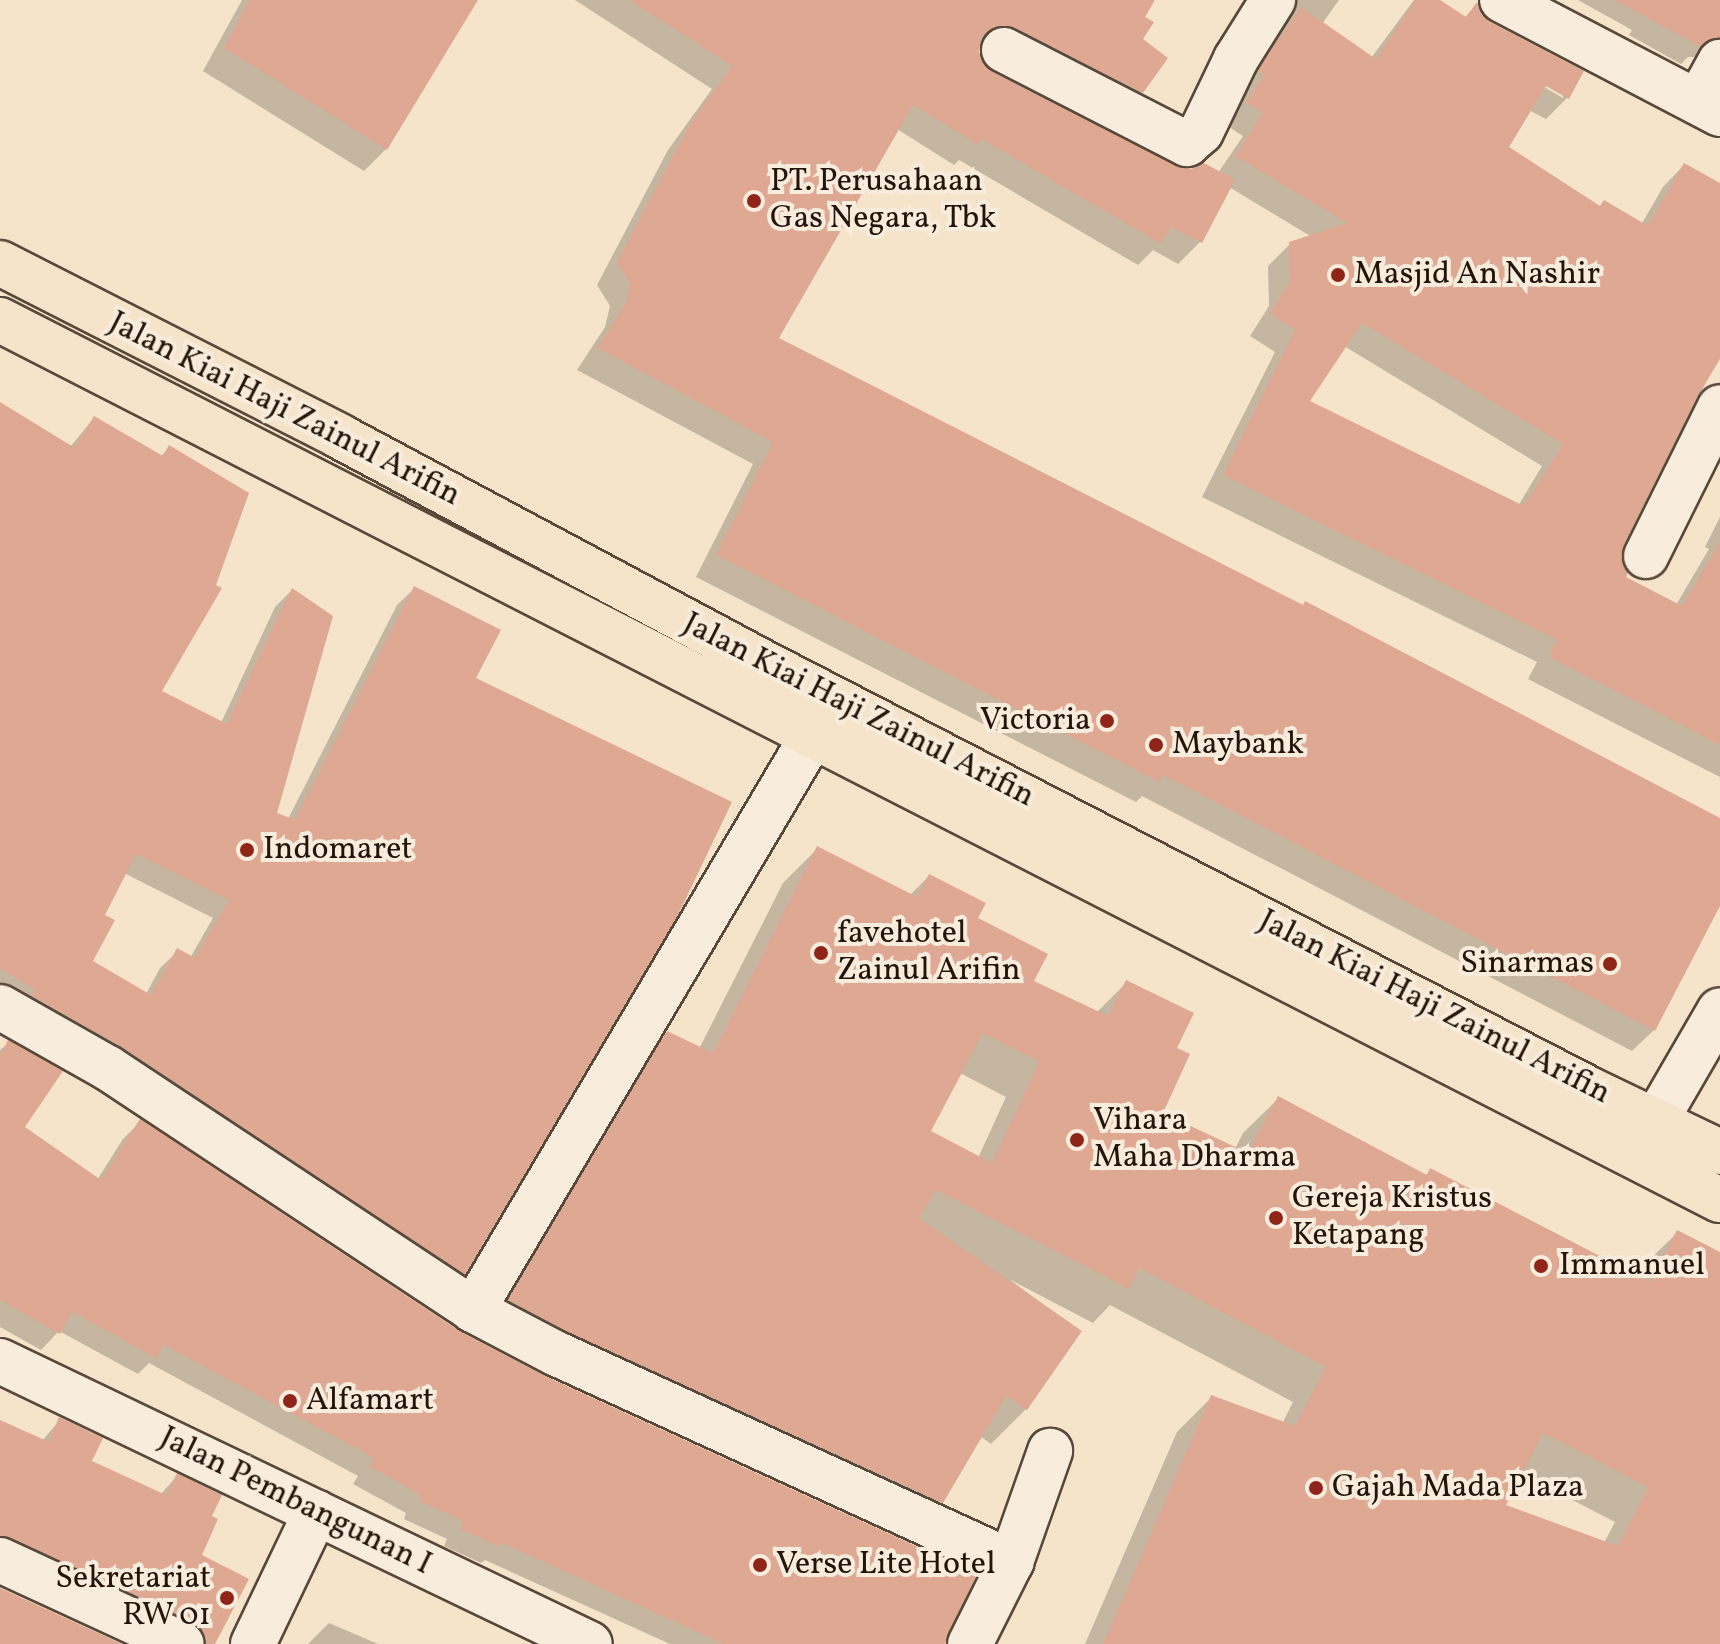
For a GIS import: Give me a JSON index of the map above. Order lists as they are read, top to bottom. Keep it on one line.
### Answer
{"streets":{"main road":["Jalan Kiai Haji Zainul Arifin"],"street":["Jalan Pembangunan I"]},"places":["PT. Perusahaan Gas Negara, Tbk","Masjid An Nashir","Victoria","Maybank","Indomaret","favehotel Zainul Arifin","Sinarmas","Vihara Maha Dharma","Gereja Kristus Ketapang","Immanuel","Alfamart","Gajah Mada Plaza","Verse Lite Hotel","Sekretariat RW 01"]}
